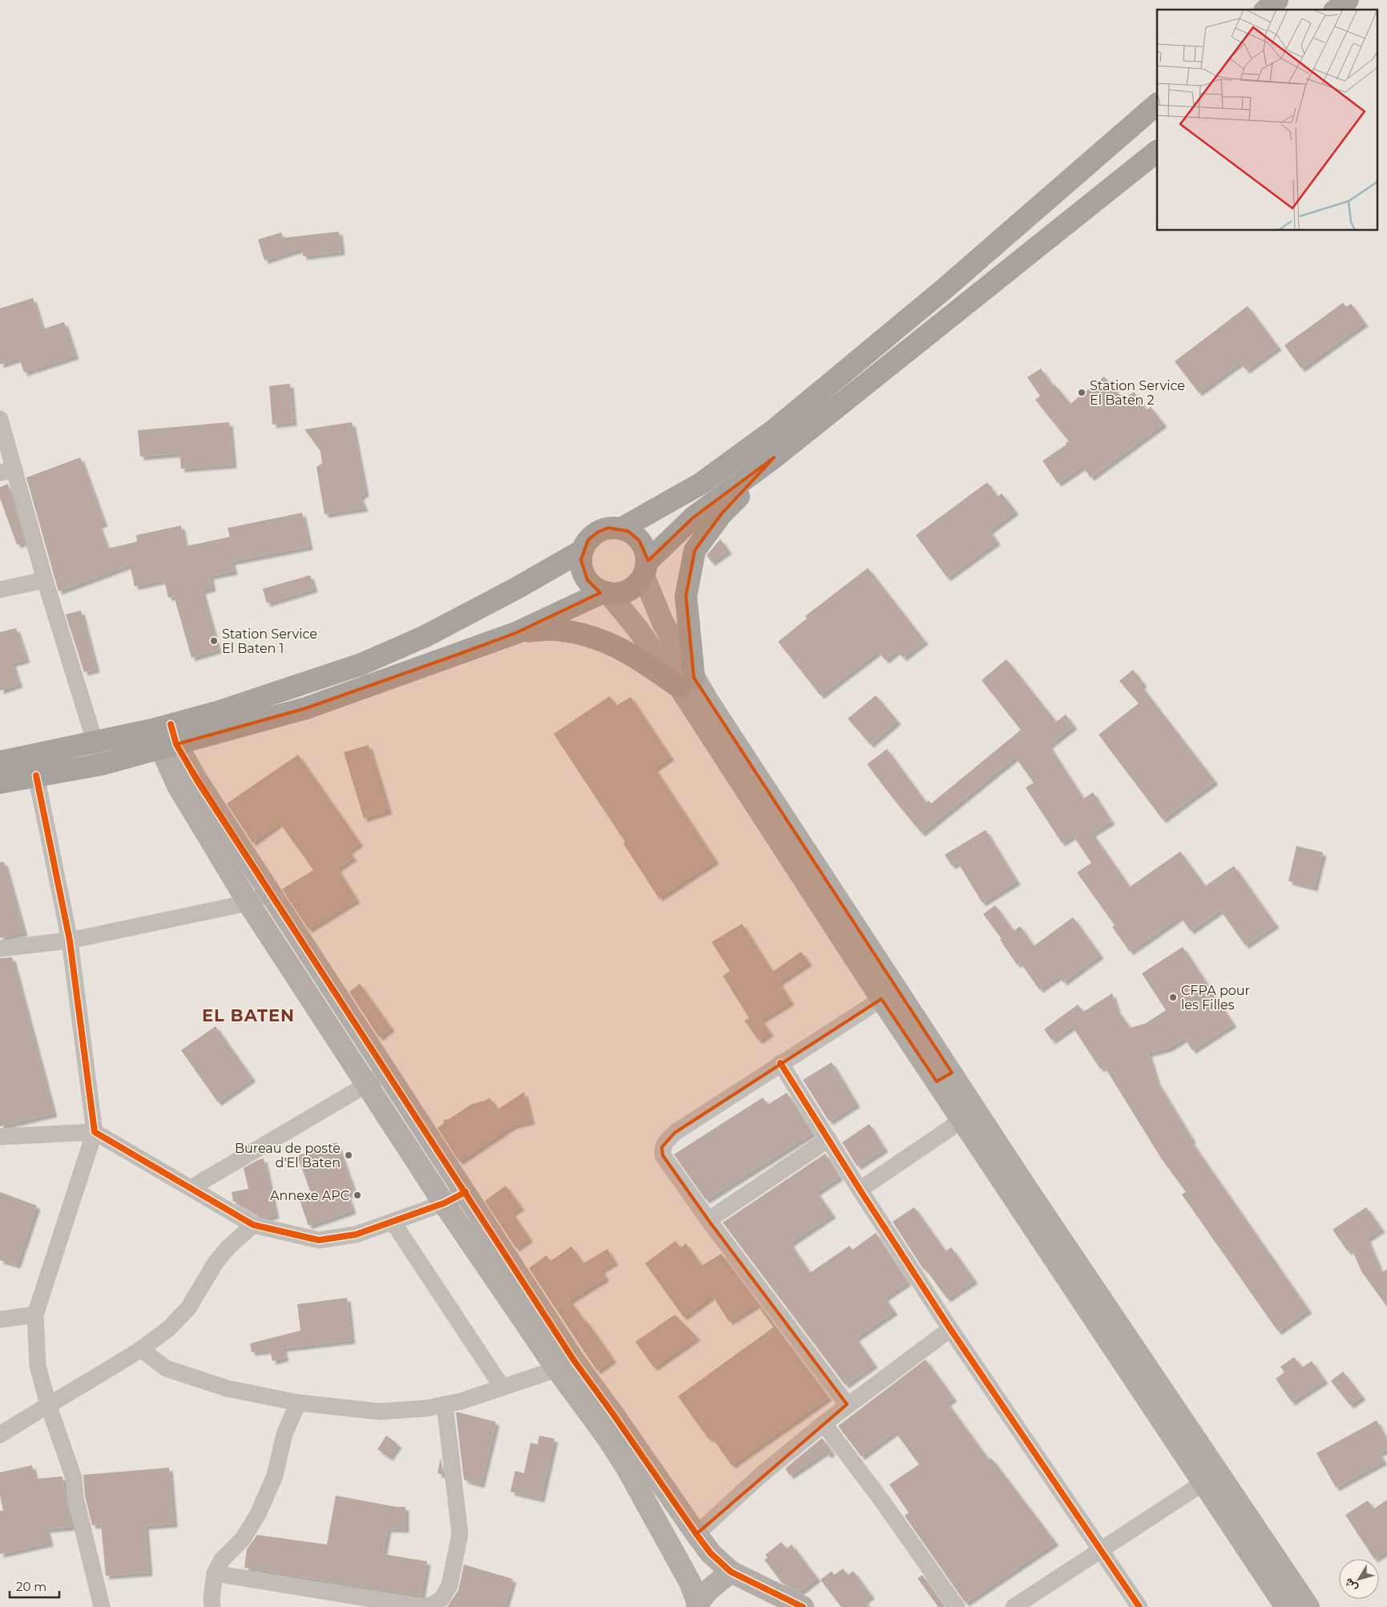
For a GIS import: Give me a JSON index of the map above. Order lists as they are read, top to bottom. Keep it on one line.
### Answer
{"districts":["EL BATEN"],"places":["Station Service El Baten 2","Station Service El Baten 1","CFPA pour les Filles","Bureau de poste d'El Baten","Annexe APC"],"scale_bar":"20 m","north":"bottom left"}
